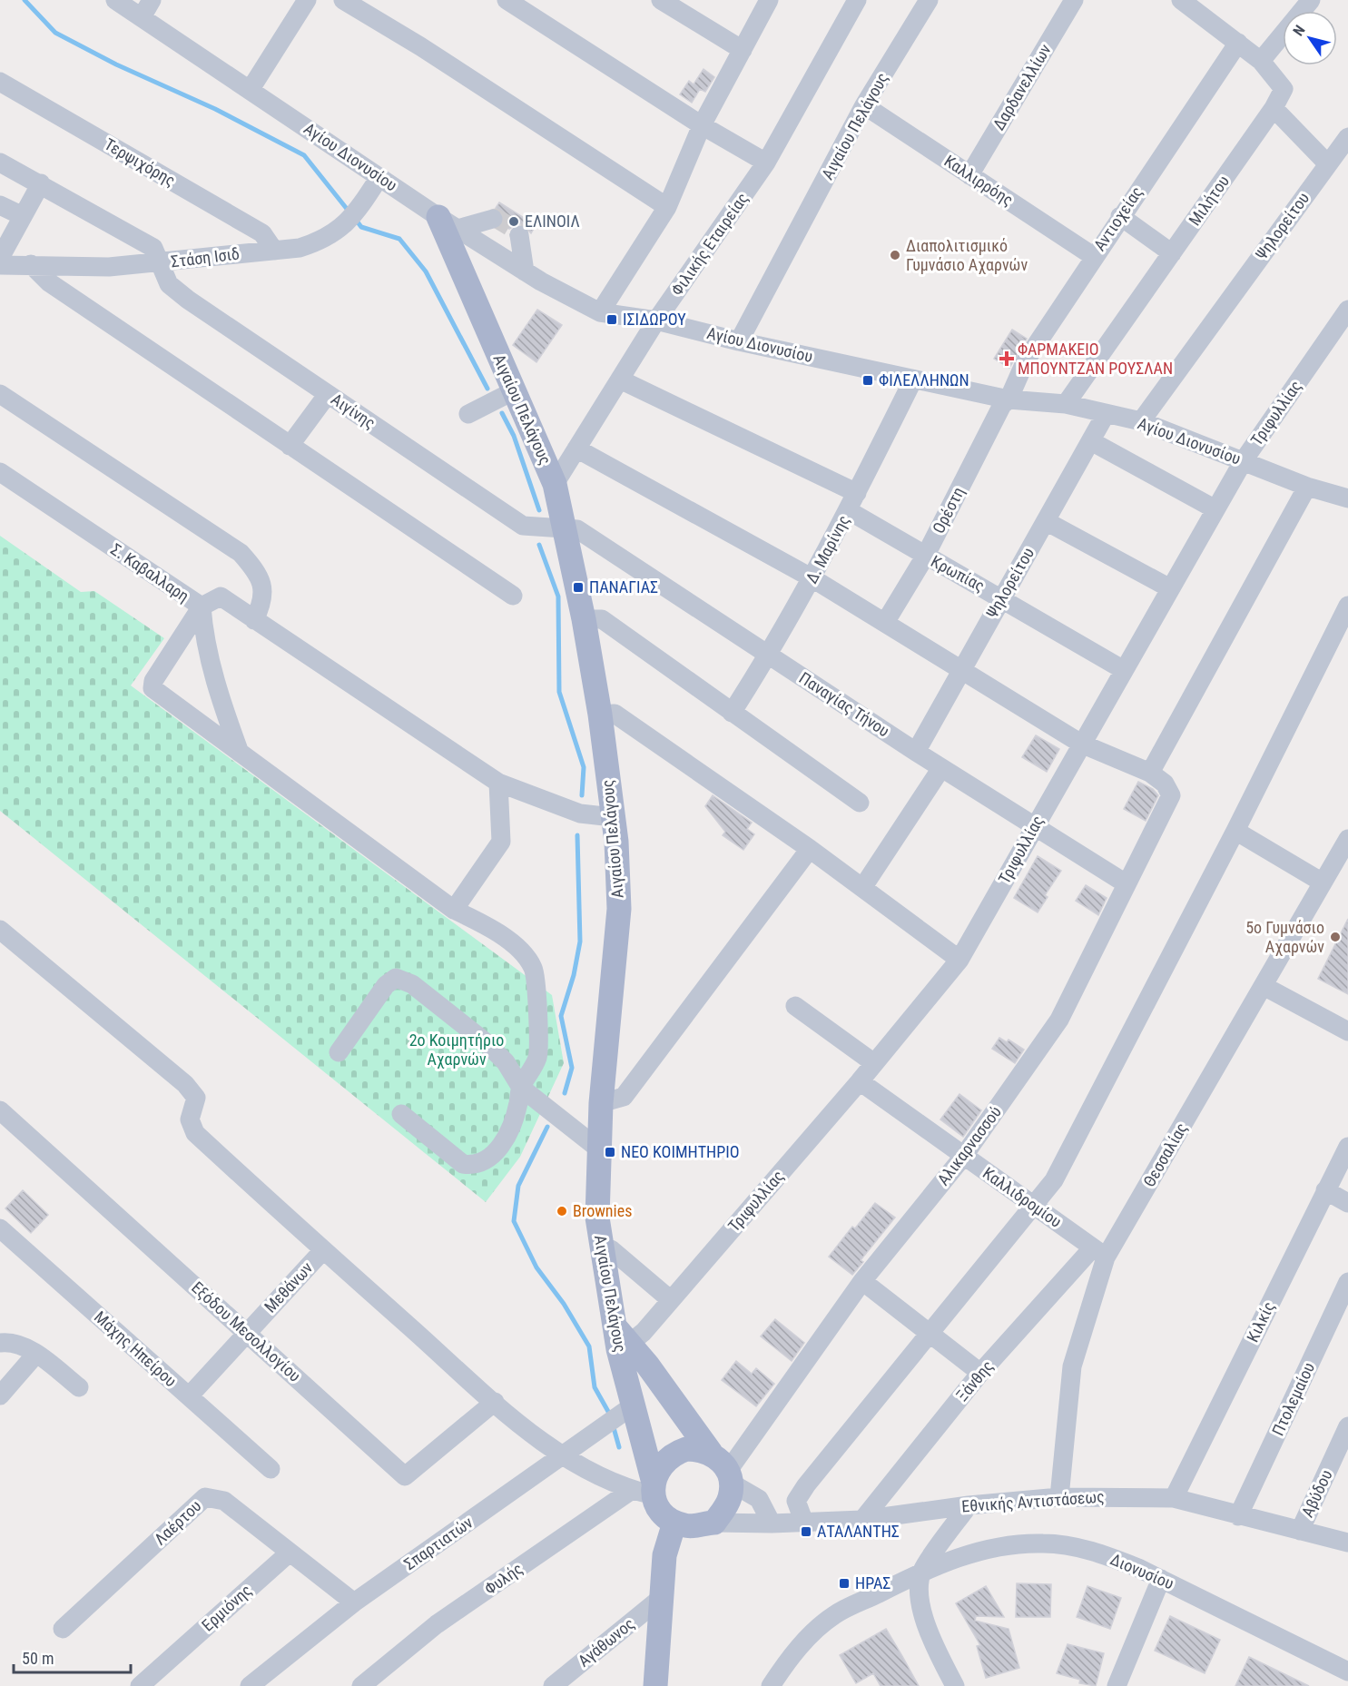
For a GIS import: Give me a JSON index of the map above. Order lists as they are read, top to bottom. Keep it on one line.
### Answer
{"streets":{"main road":["Αιγαίου Πελάγους"],"street":["Δαρδανελλίων","Αγίου Διονυσίου","Τερψιχόρης","Καλλιρρόης","Μιλήτου","Αντιοχείας","Ψηλορείτου","Φιλικής Εταιρείας","Στάση Ισιδ","Αιγίνης","Τριφυλλίας","Ορέστη","Δ. Μαρίνης","Σ. Καβαλλαρη","Κρωπίας","Παναγίας Τήνου","Αλικαρνασσού","Θεσσαλίας","Καλλιδρομίου","Μεθάνων","Κιλκίς","Εξόδου Μεσολλογίου","Μάχης Ηπείρου","Ξάνθης","Πτολεμαίου","Αβύδου","Εθνικής Αντιστάσεως","Λαέρτου","Σπαρτιατών","Διονυσίου","Φυλής","Ερμιόνης","Αγάθωνος"]},"crossings":[["Δαρδανελλίων","Καλλιρρόης"],["Αιγαίου Πελάγους","Αγίου Διονυσίου"],["Αιγαίου Πελάγους","Καλλιρρόης"],["Αιγαίου Πελάγους","Φιλικής Εταιρείας"],["Αιγαίου Πελάγους","Αιγίνης"],["Αιγαίου Πελάγους","Τριφυλλίας"],["Αιγαίου Πελάγους","Παναγίας Τήνου"],["Αιγαίου Πελάγους","Αλικαρνασσού"],["Αιγαίου Πελάγους","Εθνικής Αντιστάσεως"],["Αιγαίου Πελάγους","Σπαρτιατών"],["Αιγαίου Πελάγους","Φυλής"],["Αγίου Διονυσίου","Μιλήτου"],["Αγίου Διονυσίου","Αντιοχείας"],["Αγίου Διονυσίου","Ψηλορείτου"],["Αγίου Διονυσίου","Φιλικής Εταιρείας"],["Αγίου Διονυσίου","Στάση Ισιδ"],["Αγίου Διονυσίου","Τριφυλλίας"],["Αγίου Διονυσίου","Ορέστη"],["Αγίου Διονυσίου","Δ. Μαρίνης"],["Τερψιχόρης","Στάση Ισιδ"],["Καλλιρρόης","Αντιοχείας"],["Αντιοχείας","Ορέστη"],["Ψηλορείτου","Κρωπίας"],["Ψηλορείτου","Παναγίας Τήνου"],["Στάση Ισιδ","Αιγίνης"],["Αιγίνης","Παναγίας Τήνου"],["Τριφυλλίας","Κρωπίας"],["Τριφυλλίας","Παναγίας Τήνου"],["Τριφυλλίας","Καλλιδρομίου"],["Ορέστη","Κρωπίας"],["Δ. Μαρίνης","Κρωπίας"],["Δ. Μαρίνης","Παναγίας Τήνου"],["Παναγίας Τήνου","Αλικαρνασσού"],["Αλικαρνασσού","Καλλιδρομίου"],["Αλικαρνασσού","Εθνικής Αντιστάσεως"],["Αλικαρνασσού","Φυλής"],["Θεσσαλίας","Καλλιδρομίου"],["Θεσσαλίας","Ξάνθης"],["Θεσσαλίας","Εθνικής Αντιστάσεως"],["Καλλιδρομίου","Ξάνθης"],["Μεθάνων","Εξόδου Μεσολλογίου"],["Μεθάνων","Μάχης Ηπείρου"],["Κιλκίς","Εθνικής Αντιστάσεως"],["Ξάνθης","Εθνικής Αντιστάσεως"],["Πτολεμαίου","Εθνικής Αντιστάσεως"],["Αβύδου","Εθνικής Αντιστάσεως"],["Εθνικής Αντιστάσεως","Φυλής"],["Λαέρτου","Σπαρτιατών"],["Λαέρτου","Ερμιόνης"]],"parks":["2ο Κοιμητήριο Αχαρνών"],"places":{"other":["ΕΛΙΝΟΙΛ","Διαπολιτισμικό Γυμνάσιο Αχαρνών","5ο Γυμνάσιο Αχαρνών","Brownies"],"transit":["ΙΣΙΔΩΡΟΥ","ΦΙΛΕΛΛΗΝΩΝ","ΠΑΝΑΓΙΑΣ","ΝΕΟ ΚΟΙΜΗΤΗΡΙΟ","ΑΤΑΛΑΝΤΗΣ","ΗΡΑΣ"],"health":["ΦΑΡΜΑΚΕΙΟ ΜΠΟΥΝΤΖΑΝ ΡΟΥΣΛΑΝ"]},"scale_bar":"50 m","north":"top left"}
